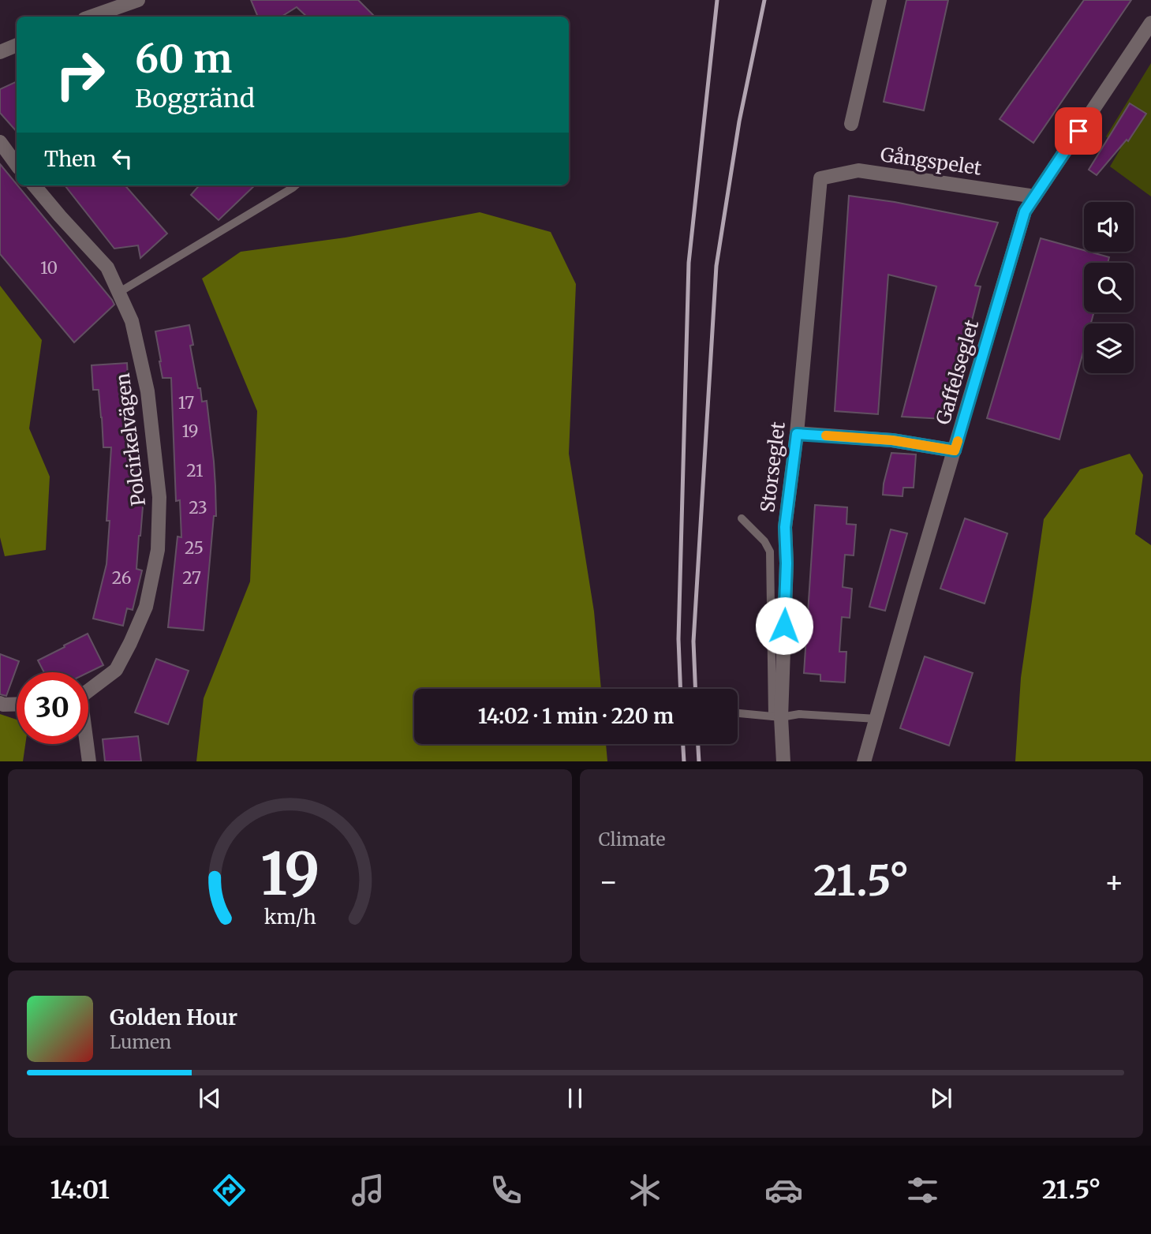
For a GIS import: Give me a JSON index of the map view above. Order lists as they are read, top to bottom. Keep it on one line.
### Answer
{"streets":{"street":["Gångspelet","Gaffelseglet","Polcirkelvägen","Storseglet"]},"crossings":[["Gångspelet","Gaffelseglet"],["Gångspelet","Storseglet"]],"house_numbers":["10","17","19","21","23","25","26","27"],"page":{"turn":["60 m","Boggränd"],"then":"Then","limit":"30","trip":"14:02 · 1 min · 220 m","tile":"Climate","heat":["−","21.5°","+"],"song":["Golden Hour","Lumen"],"tabs":["14:01","21.5°"],"gauge":["19","km/h"]}}
